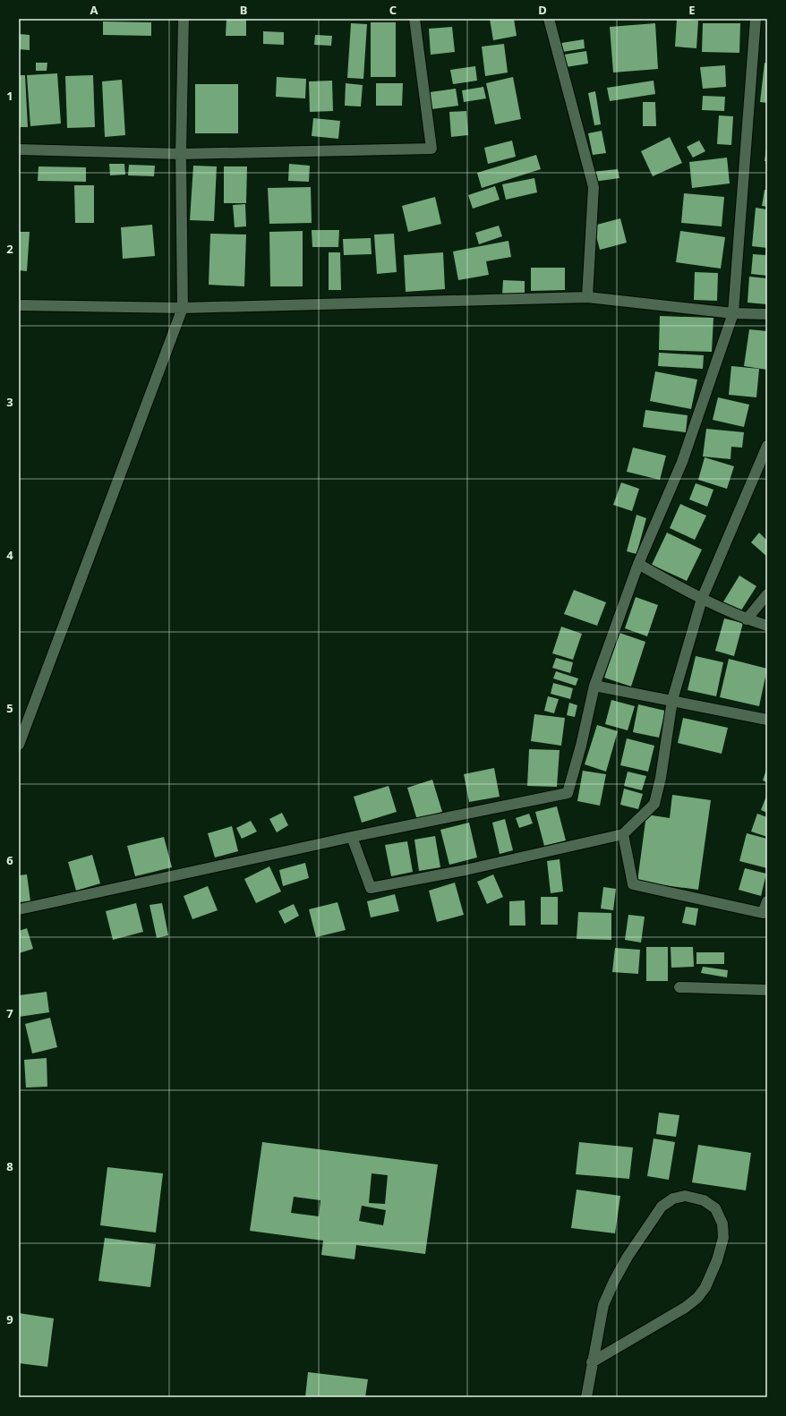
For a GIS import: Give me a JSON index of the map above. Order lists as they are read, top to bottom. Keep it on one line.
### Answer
{"grid":{"columns":["A","B","C","D","E"],"rows":["1","2","3","4","5","6","7","8","9"]}}
